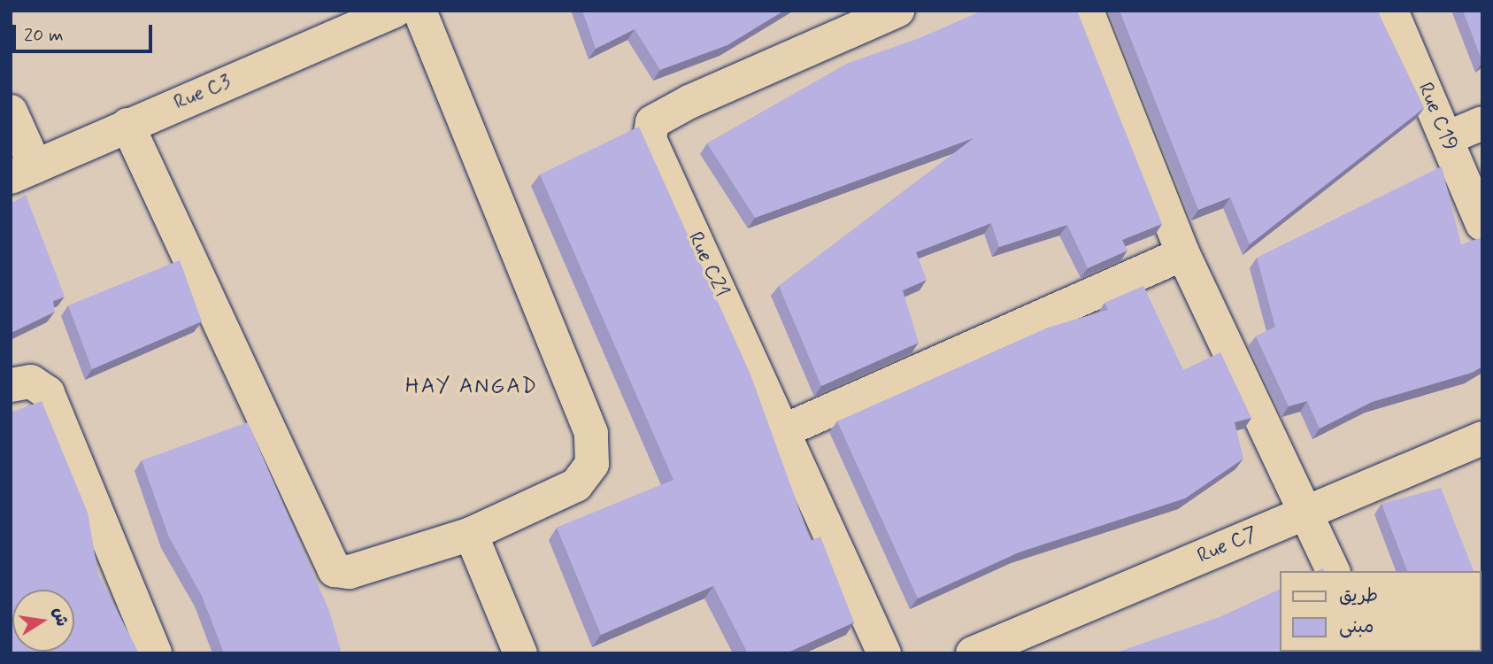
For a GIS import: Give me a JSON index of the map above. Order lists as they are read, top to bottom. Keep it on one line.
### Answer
{"streets":{"street":["Rue C3","Rue C19","Rue C21","Rue C7"]},"districts":["HAY ANGAD"],"legend":["طريق","مبنى"],"scale_bar":"20 m","north":"right"}
